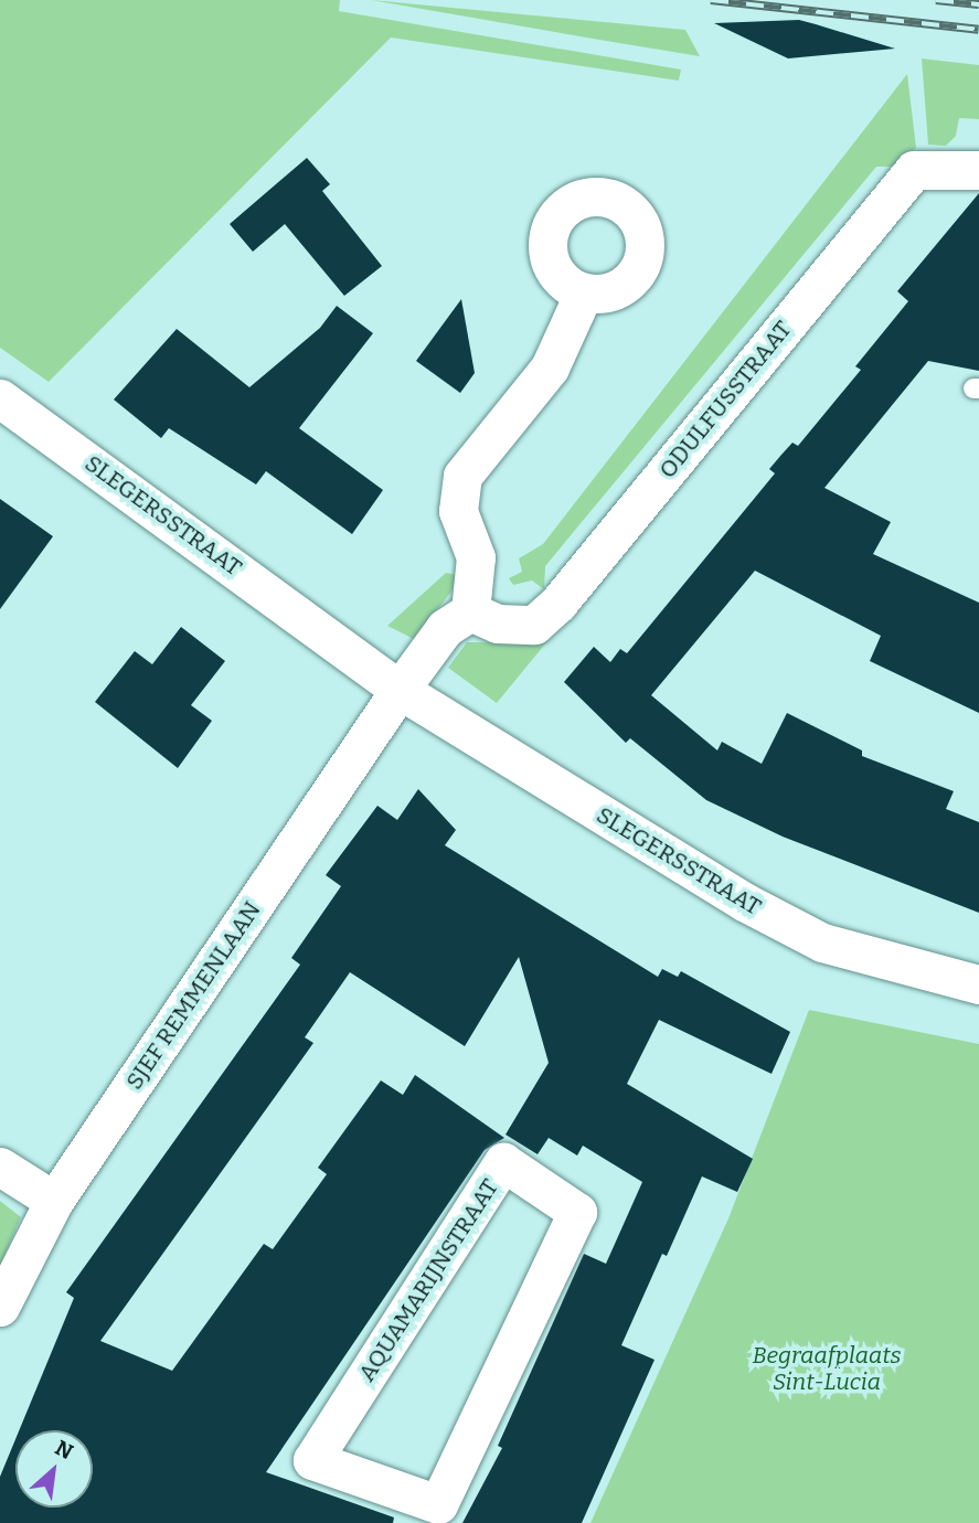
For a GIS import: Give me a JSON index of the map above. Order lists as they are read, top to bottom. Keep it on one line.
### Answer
{"streets":{"street":["ODULFUSSTRAAT","SLEGERSSTRAAT","SJEF REMMENLAAN","AQUAMARIJNSTRAAT"]},"crossings":[["SLEGERSSTRAAT","SJEF REMMENLAAN"]],"parks":["Begraafplaats Sint-Lucia"],"north":"top right"}
